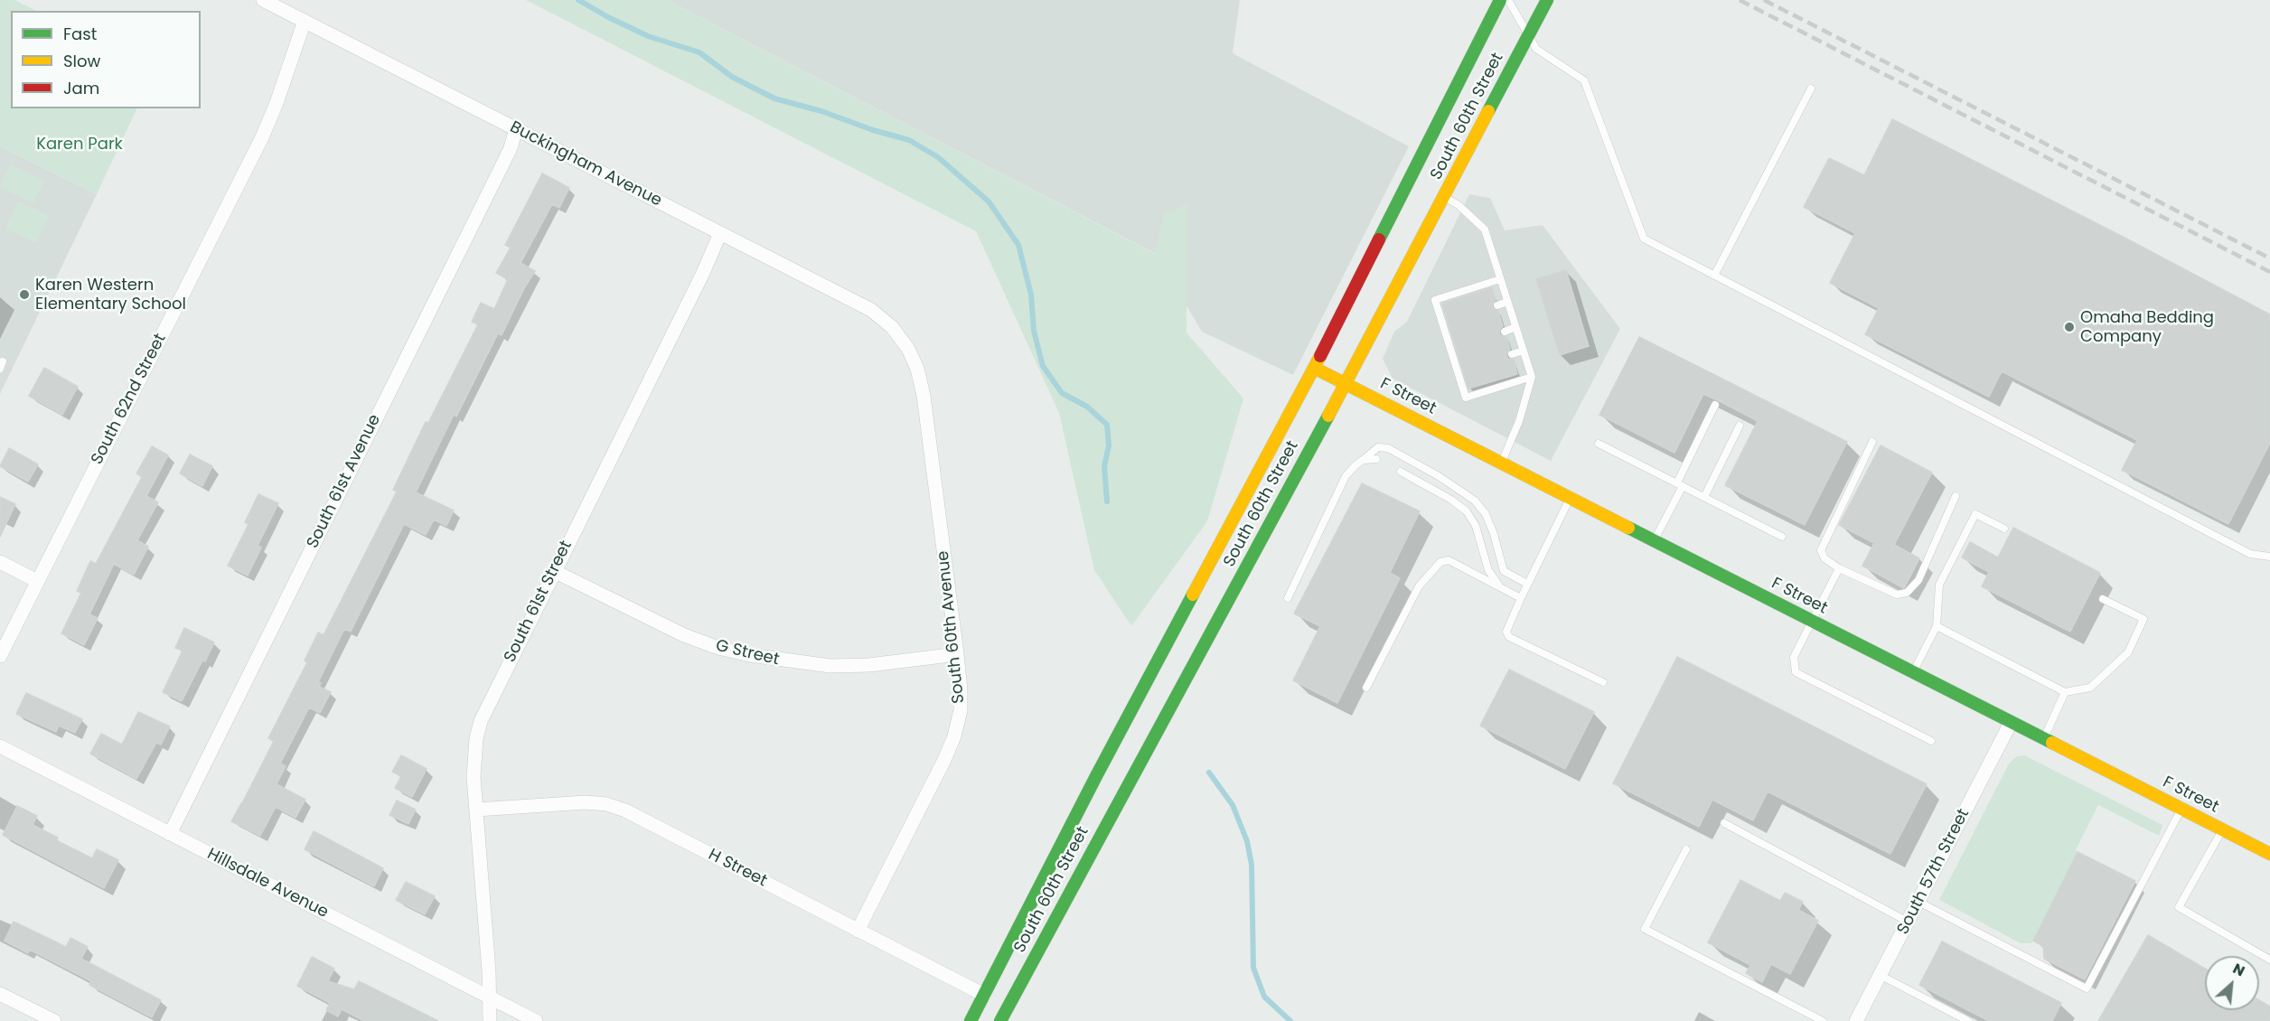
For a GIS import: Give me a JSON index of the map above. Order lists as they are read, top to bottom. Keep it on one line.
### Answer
{"streets":{"main road":["South 60th Street","F Street"],"street":["Buckingham Avenue","South 62nd Street","South 61st Avenue","South 61st Street","South 60th Avenue","G Street","H Street","South 57th Street","Hillsdale Avenue"]},"crossings":[["South 60th Street","F Street"],["South 60th Street","H Street"],["Buckingham Avenue","South 62nd Street"],["Buckingham Avenue","South 61st Avenue"],["Buckingham Avenue","South 61st Street"],["Buckingham Avenue","South 60th Avenue"],["F Street","South 57th Street"],["South 61st Avenue","Hillsdale Avenue"],["South 61st Street","G Street"],["South 61st Street","H Street"],["South 61st Street","Hillsdale Avenue"],["South 60th Avenue","G Street"],["South 60th Avenue","H Street"]],"parks":["Karen Park"],"places":["Karen Western Elementary School","Omaha Bedding Company"],"legend":["Fast","Slow","Jam"],"north":"top right"}
